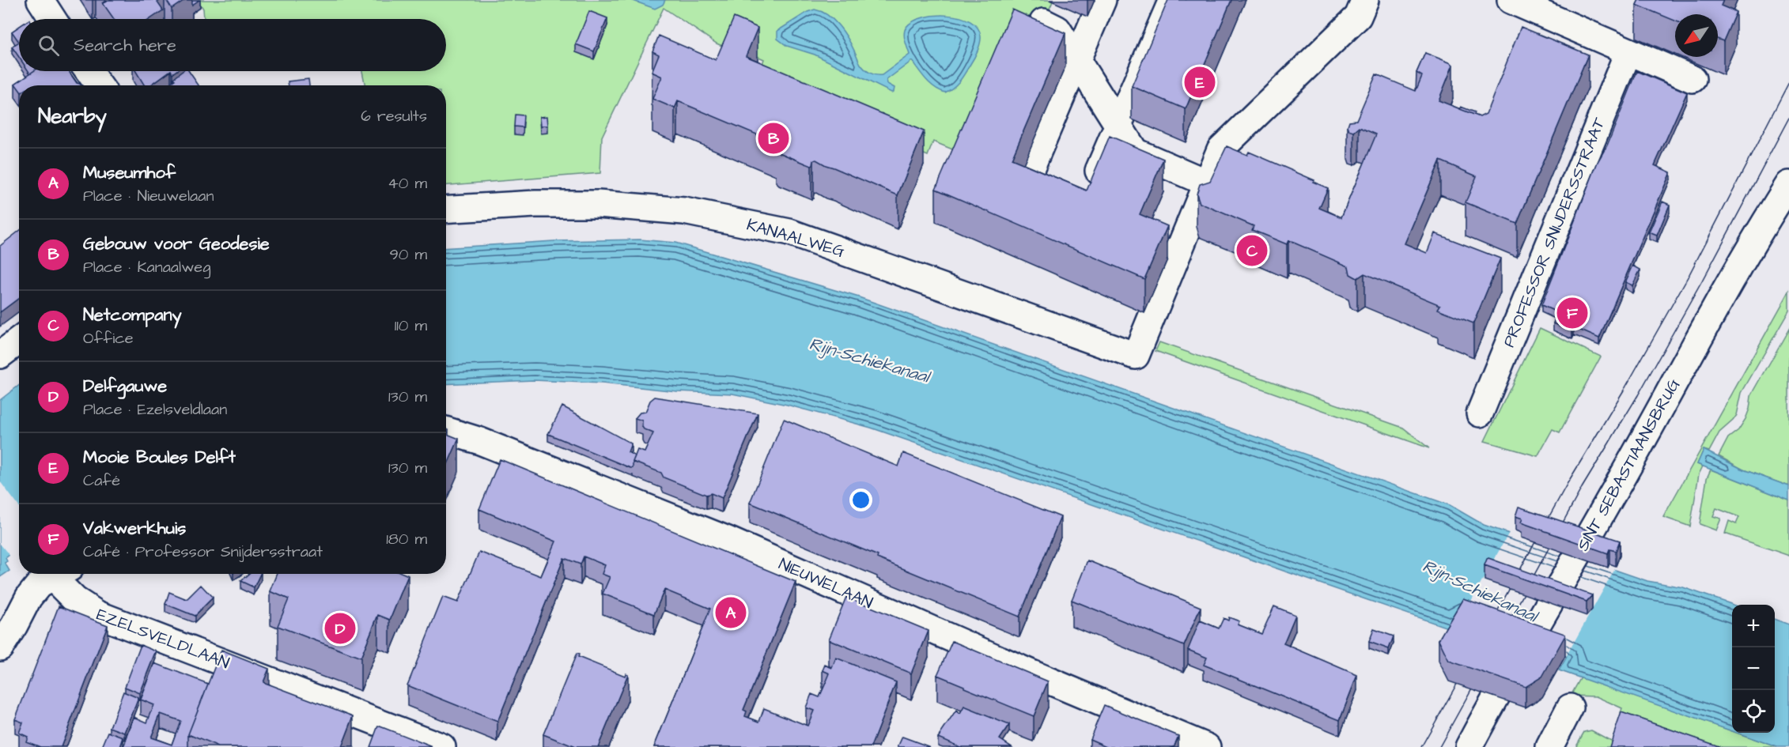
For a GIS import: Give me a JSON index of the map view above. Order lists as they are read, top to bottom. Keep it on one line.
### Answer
{"streets":{"street":["PROFESSOR SNIJDERSSTRAAT","KANAALWEG","SINT SEBASTIAANSBRUG","NIEUWELAAN","EZELSVELDLAAN"]},"water":["Rijn-Schiekanaal"],"north":"bottom left","page":{"search":"Search here","pins":["E","B","C","F","A","D"],"heading":["Nearby","6 results"],"list":[{"mark":"A","name":"Museumhof","note":"Place · Nieuwelaan","value":"40 m"},{"mark":"B","name":"Gebouw voor Geodesie","note":"Place · Kanaalweg","value":"90 m"},{"mark":"C","name":"Netcompany","note":"Office","value":"110 m"},{"mark":"D","name":"Delfgauwe","note":"Place · Ezelsveldlaan","value":"130 m"},{"mark":"E","name":"Mooie Boules Delft","note":"Café","value":"130 m"},{"mark":"F","name":"Vakwerkhuis","note":"Café · Professor Snijdersstraat","value":"180 m"}],"map_buttons":["+","−"]}}
